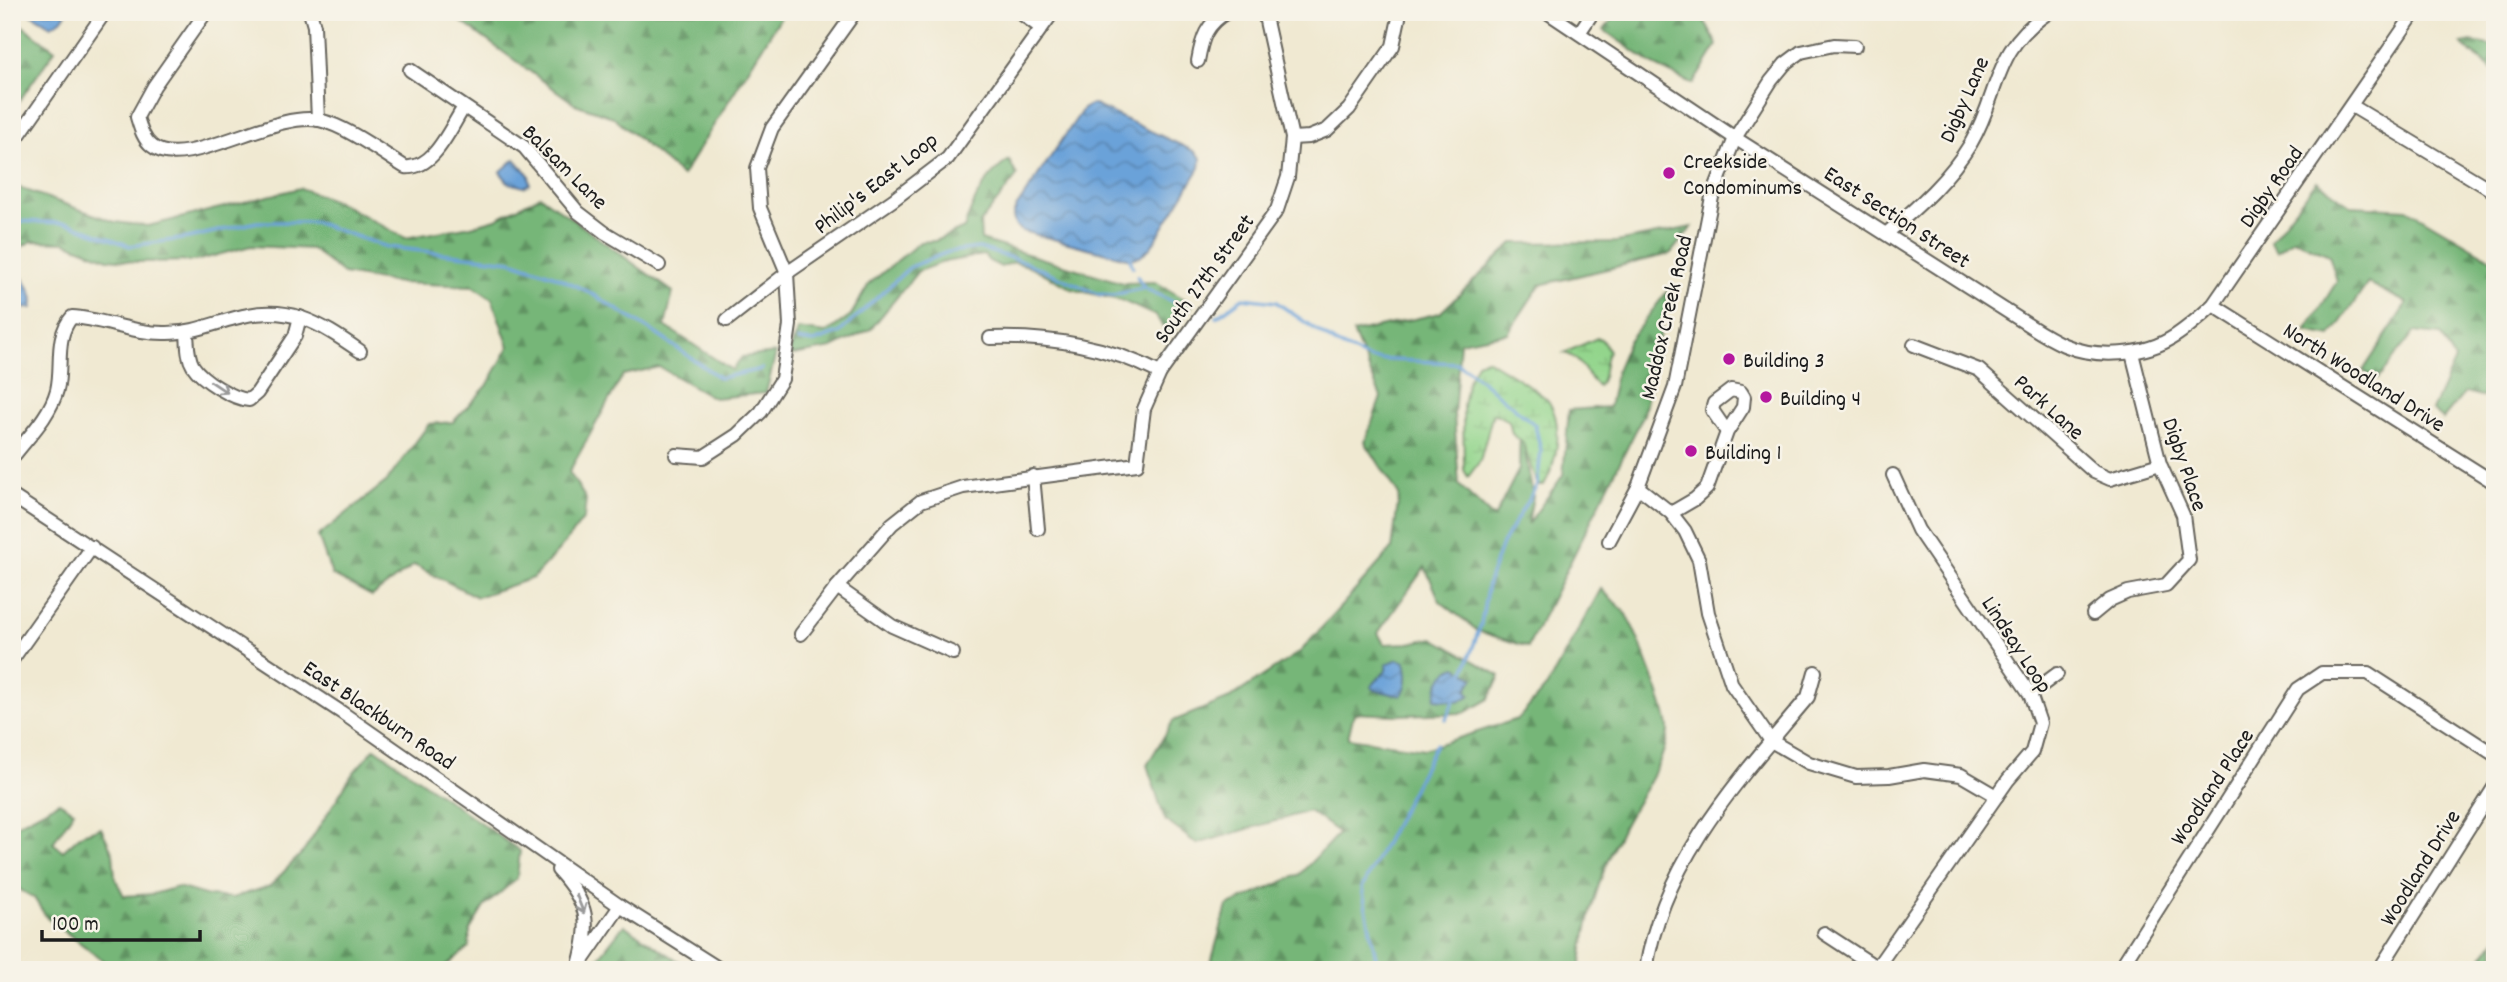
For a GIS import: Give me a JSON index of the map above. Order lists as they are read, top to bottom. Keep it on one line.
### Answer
{"streets":{"street":["Digby Lane","Balsam Lane","Philip's East Loop","Digby Road","East Section Street","South 27th Street","Maddox Creek Road","North Woodland Drive","Park Lane","Digby Place","Lindsay Loop","East Blackburn Road","Woodland Place","Woodland Drive"]},"crossings":[["Digby Lane","East Section Street"],["Digby Road","East Section Street"],["Digby Road","North Woodland Drive"],["Digby Road","Digby Place"],["East Section Street","Maddox Creek Road"],["East Section Street","Digby Place"],["Park Lane","Digby Place"]],"places":["Creekside Condominums","Building 3","Building 4","Building 1"],"scale_bar":"100 m"}
